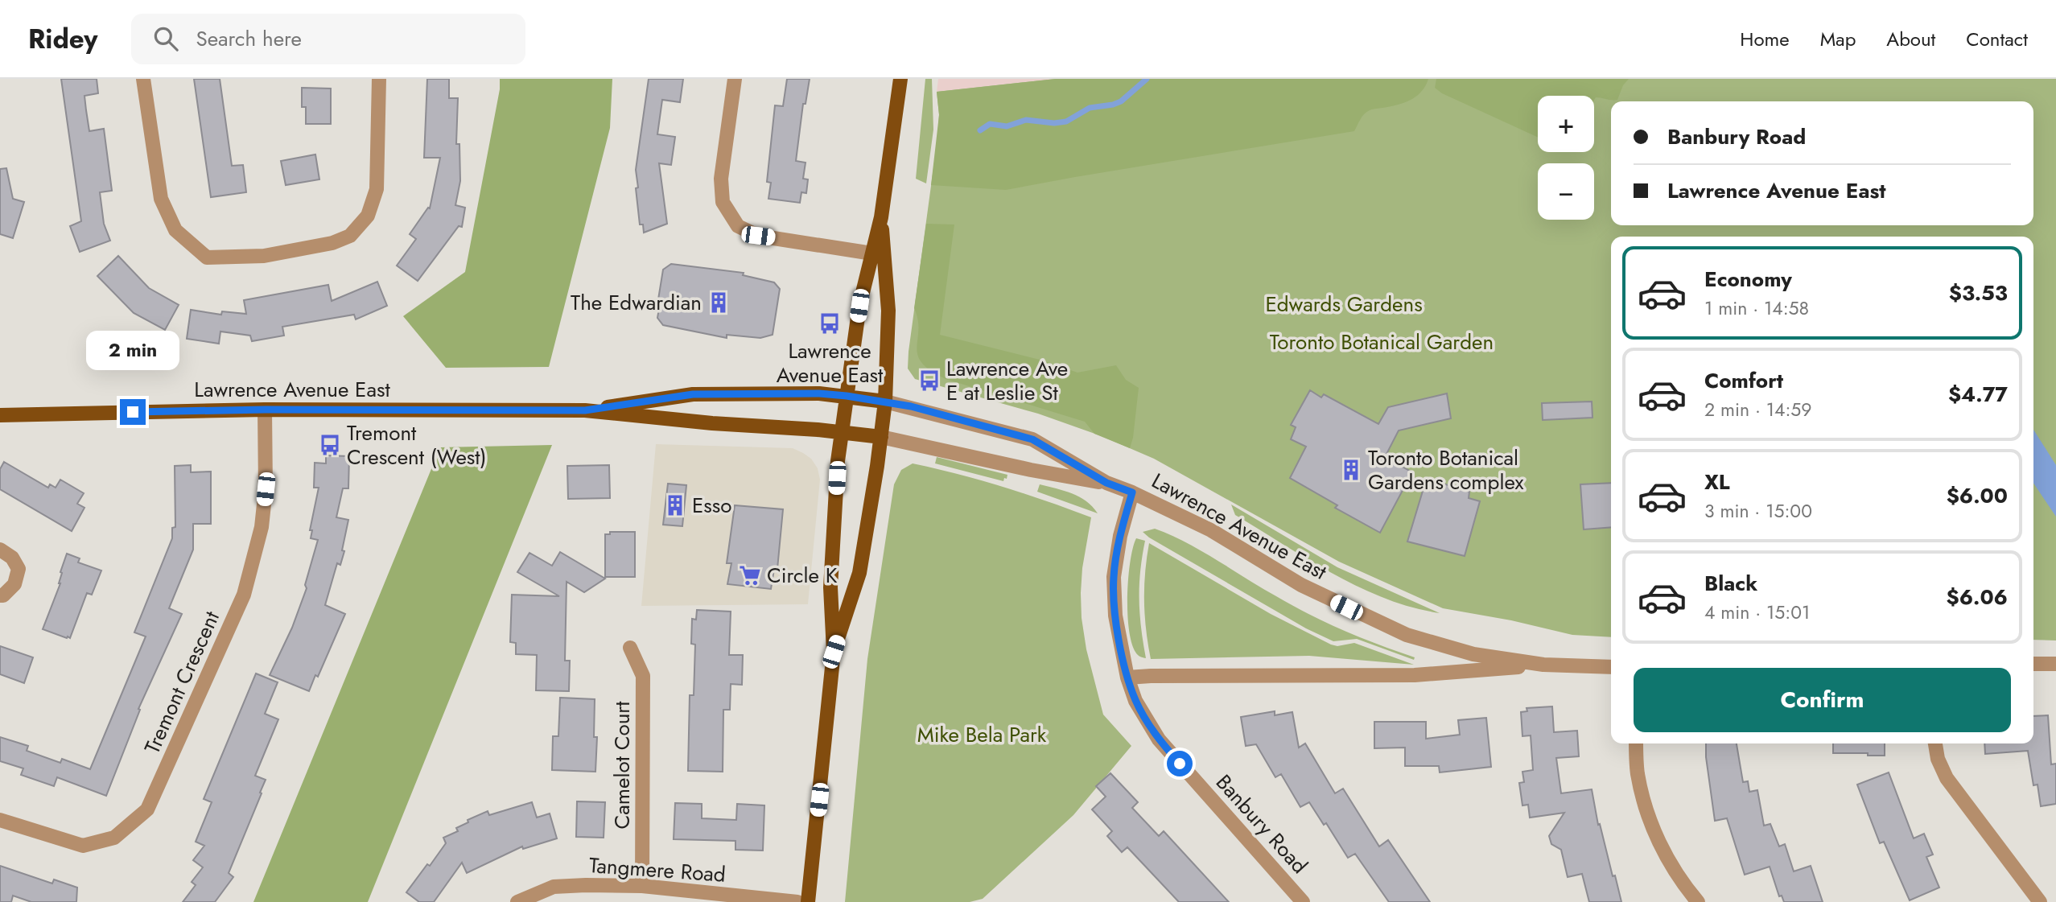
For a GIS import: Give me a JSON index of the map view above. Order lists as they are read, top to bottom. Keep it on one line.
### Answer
{"streets":{"main road":["Lawrence Avenue East"],"street":["Tremont Crescent","Camelot Court","Banbury Road","Tangmere Road"]},"crossings":[["Lawrence Avenue East","Tremont Crescent"],["Lawrence Avenue East","Banbury Road"],["Camelot Court","Tangmere Road"]],"parks":["Edwards Gardens","Toronto Botanical Garden","Mike Bela Park"],"places":{"building":["The Edwardian","Toronto Botanical Gardens complex","Esso"],"bus stop":["Lawrence Avenue East","Lawrence Ave E at Leslie St","Tremont Crescent (West)"],"supermarket":["Circle K"]},"page":{"header":"Ridey","search":"Search here","nav":["Home","Map","About","Contact"],"map_buttons":["+","−"],"banner":["Banbury Road","Lawrence Avenue East"],"list":[{"name":"Economy","note":"1 min · 14:58","value":"$3.53"},{"name":"Comfort","note":"2 min · 14:59","value":"$4.77"},{"name":"XL","note":"3 min · 15:00","value":"$6.00"},{"name":"Black","note":"4 min · 15:01","value":"$6.06"}],"bubble":"2 min","buttons":"Confirm"}}
